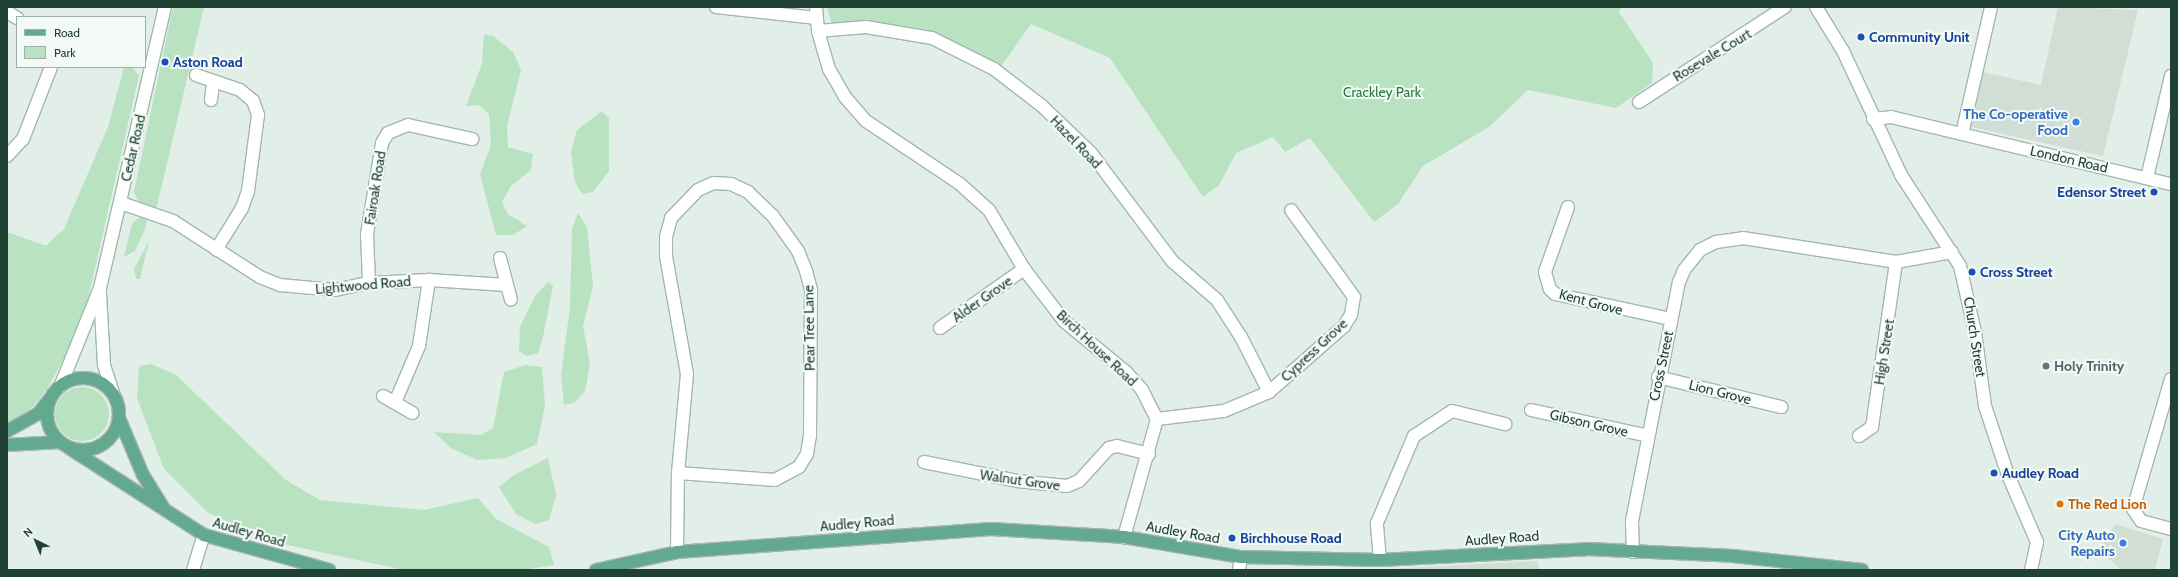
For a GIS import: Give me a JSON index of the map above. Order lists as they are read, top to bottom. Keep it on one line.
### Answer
{"streets":{"main road":["Audley Road"],"street":["Rosevale Court","Hazel Road","Cedar Road","London Road","Fairoak Road","Lightwood Road","Alder Grove","Kent Grove","Pear Tree Lane","Church Street","Birch House Road","Cypress Grove","High Street","Cross Street","Lion Grove","Gibson Grove","Walnut Grove"]},"crossings":[["Hazel Road","Birch House Road"],["Hazel Road","Cypress Grove"],["Cedar Road","Lightwood Road"],["London Road","Church Street"],["Fairoak Road","Lightwood Road"],["Alder Grove","Birch House Road"],["Kent Grove","Cross Street"],["Pear Tree Lane","Audley Road"],["Church Street","Cross Street"],["Birch House Road","Cypress Grove"],["High Street","Cross Street"],["Cross Street","Lion Grove"],["Cross Street","Gibson Grove"],["Cross Street","Audley Road"]],"parks":["Crackley Park"],"places":["Community Unit","Aston Road","The Co-operative Food","Edensor Street","Cross Street","Holy Trinity","Audley Road","The Red Lion","Birchhouse Road","City Auto Repairs"],"legend":["Road","Park"],"north":"top left"}
